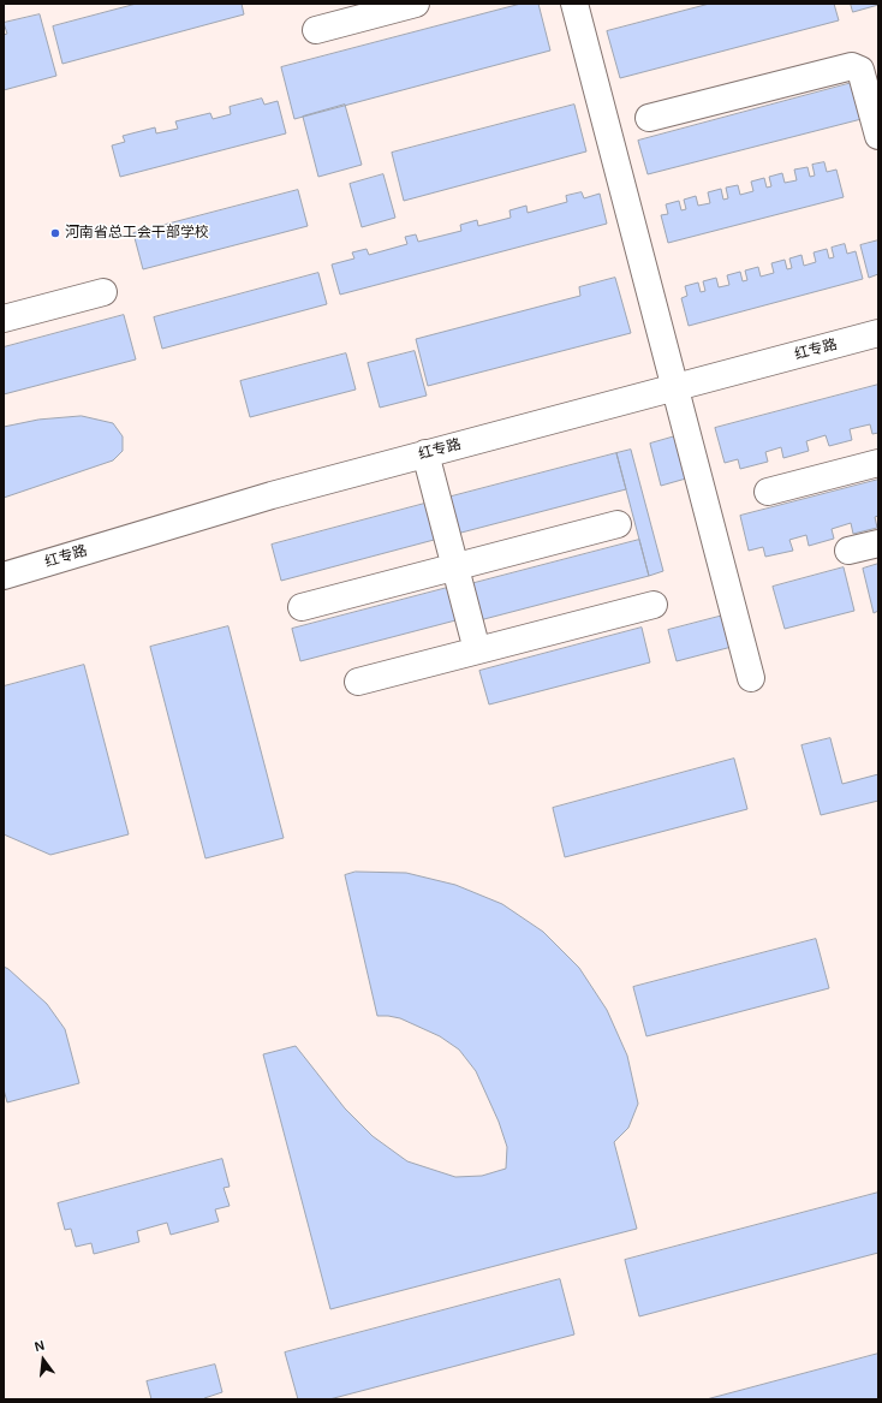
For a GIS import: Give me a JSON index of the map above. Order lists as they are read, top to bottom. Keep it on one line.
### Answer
{"streets":{"street":["红专路"]},"places":["河南省总工会干部学校"],"north":"top"}
